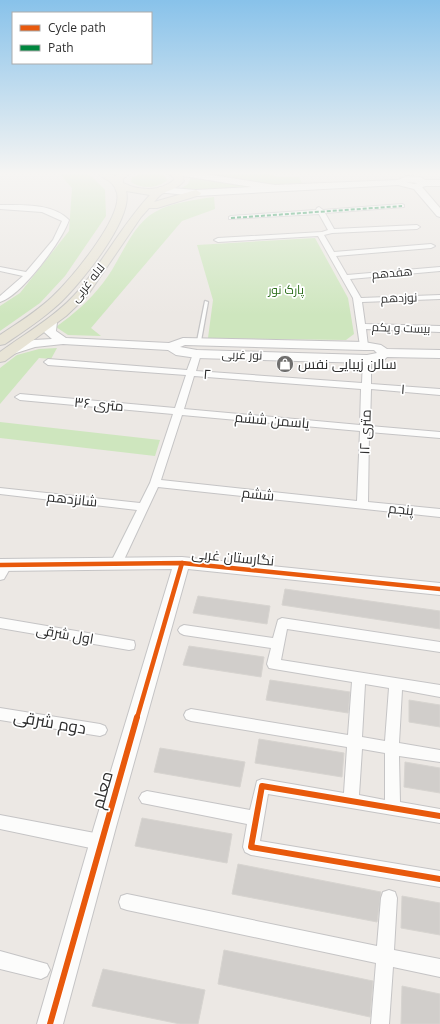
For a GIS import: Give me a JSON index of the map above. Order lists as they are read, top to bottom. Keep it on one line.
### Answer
{"streets":{"main road":["لاله غربی"],"street":["هفدهم","نوزدهم","بیست و یکم","نور غربی","۲","۱","۳۶ متری","یاسمن ششم","۱۲ متری","ششم","شانزدهم","پنجم","نگارستان غربی","اول شرقی","دوم شرقی","معلم"]},"crossings":[["لاله غربی","نور غربی"],["نور غربی","۱۲ متری"],["۲","۱"],["۲","۱۲ متری"],["۱","۱۲ متری"],["۳۶ متری","یاسمن ششم"],["یاسمن ششم","۱۲ متری"],["۱۲ متری","ششم"],["۱۲ متری","پنجم"],["ششم","پنجم"],["نگارستان غربی","معلم"]],"parks":["پارک نور"],"places":{"shop":["سالن زیبایی نفس"]},"legend":["Cycle path","Path"]}
